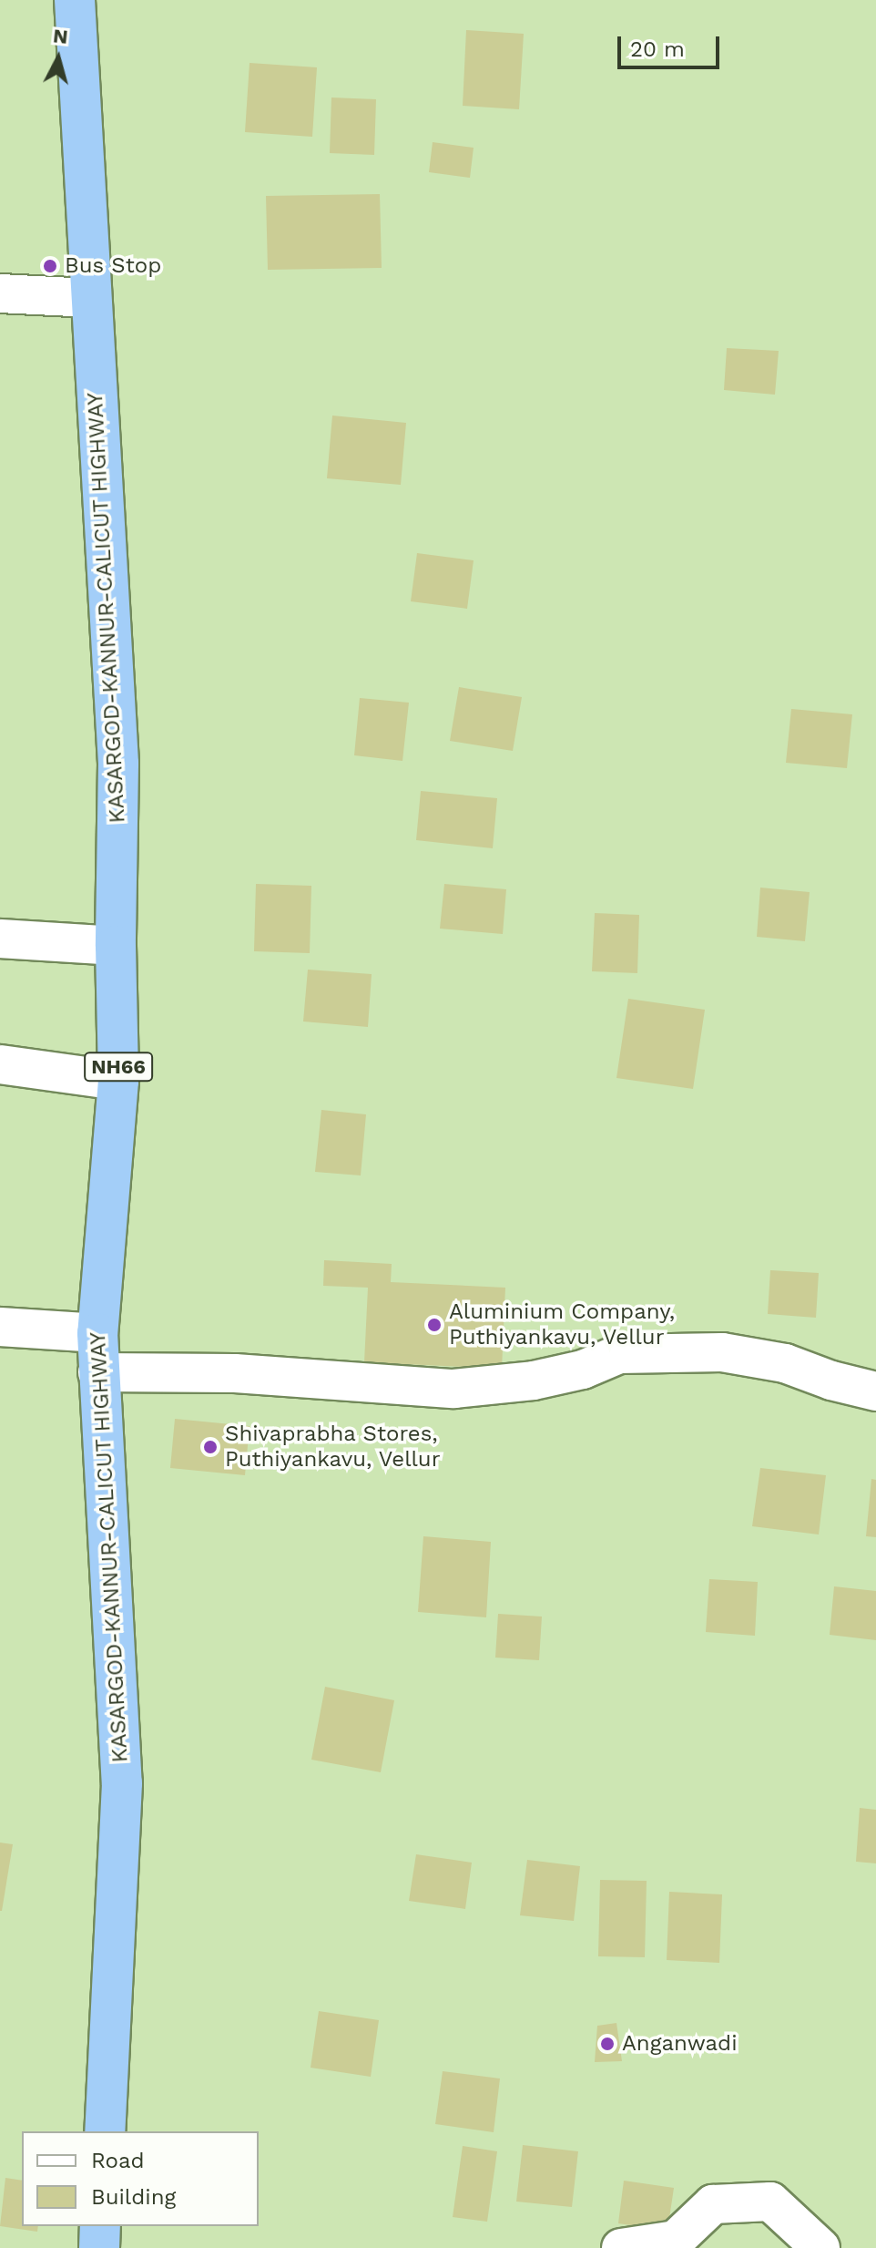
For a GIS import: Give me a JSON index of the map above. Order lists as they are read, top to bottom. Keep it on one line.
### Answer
{"streets":{"highway":["KASARGOD-KANNUR-CALICUT HIGHWAY","NH66"]},"places":["Bus Stop","Aluminium Company, Puthiyankavu, Vellur","Shivaprabha Stores, Puthiyankavu, Vellur","Anganwadi"],"legend":["Road","Building"],"scale_bar":"20 m","north":"top"}
